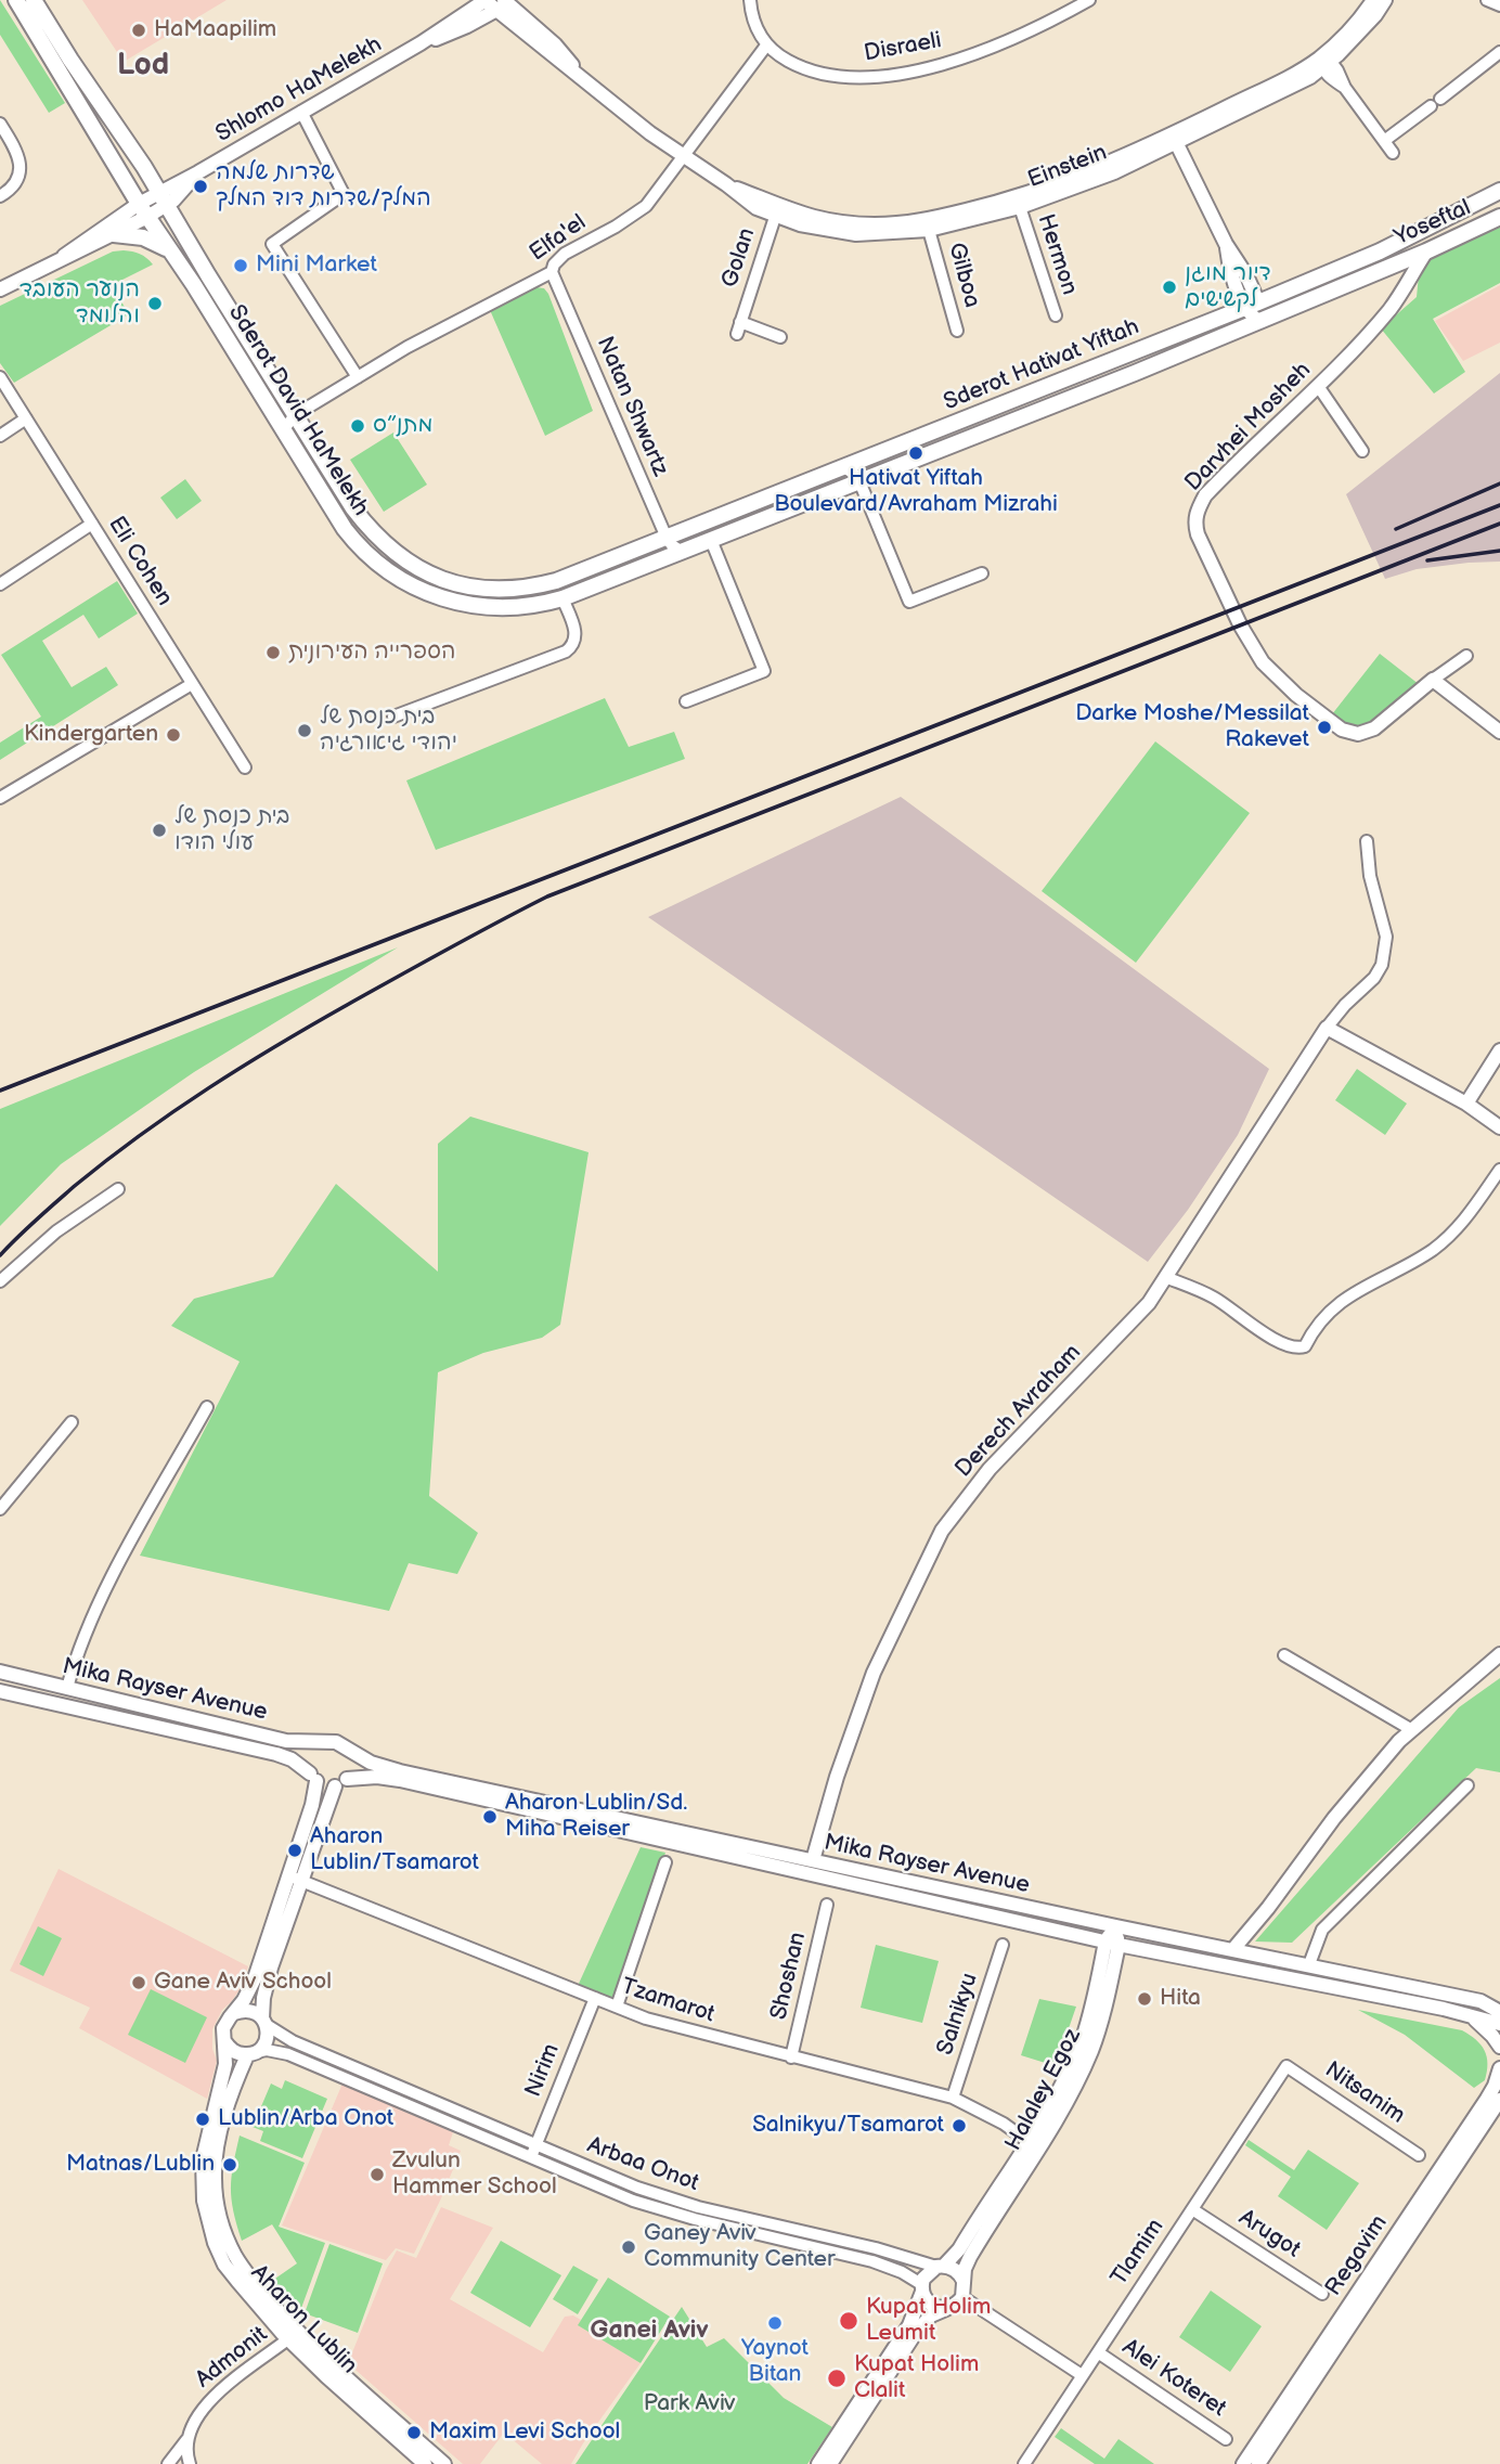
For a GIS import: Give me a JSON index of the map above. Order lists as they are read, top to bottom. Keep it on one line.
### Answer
{"streets":{"main road":["Yoseftal","Sderot Hativat Yiftah","Sderot David HaMelekh"],"street":["Disraeli","Shlomo HaMelekh","Einstein","Elfa'el","Hermon","Golan","Gilboa","Natan Shwartz","Darvhei Mosheh","Eli Cohen","Derech Avraham","Mika Rayser Avenue","Shoshan","Tzamarot","Salnikyu","Nirim","Halaley Egoz","Nitsanim","Arbaa Onot","Arugot","Tlamim","Regavim","Aharon Lublin","Admonit","Alei Koteret"]},"crossings":[["Disraeli","Elfa'el"],["Shlomo HaMelekh","Einstein"],["Shlomo HaMelekh","Sderot David HaMelekh"],["Einstein","Elfa'el"],["Einstein","Hermon"],["Einstein","Golan"],["Einstein","Gilboa"],["Yoseftal","Sderot Hativat Yiftah"],["Yoseftal","Darvhei Mosheh"],["Elfa'el","Natan Shwartz"],["Elfa'el","Sderot David HaMelekh"],["Sderot Hativat Yiftah","Natan Shwartz"],["Sderot Hativat Yiftah","Sderot David HaMelekh"],["Natan Shwartz","Sderot David HaMelekh"],["Derech Avraham","Mika Rayser Avenue"],["Mika Rayser Avenue","Halaley Egoz"],["Shoshan","Tzamarot"],["Tzamarot","Salnikyu"],["Tzamarot","Nirim"],["Tzamarot","Halaley Egoz"],["Nirim","Arbaa Onot"],["Halaley Egoz","Arbaa Onot"],["Nitsanim","Tlamim"],["Arbaa Onot","Aharon Lublin"],["Arugot","Tlamim"],["Tlamim","Alei Koteret"],["Aharon Lublin","Admonit"]],"districts":["Lod","Ganei Aviv"],"parks":["Park Aviv"],"places":["HaMaapilim","שדרות שלמה המלך/שדרות דוד המלך","Mini Market","דיור מוגן לקשישים","הנוער העובד והלומד","מתנ״ס","Hativat Yiftah Boulevard/Avraham Mizrahi","הספרייה העירונית","Darke Moshe/Messilat Rakevet","בית כנסת של יהודי גיאורגיה","Kindergarten","בית כנסת של עולי הודו","Aharon Lublin/Sd. Miha Reiser","Aharon Lublin/Tsamarot","Gane Aviv School","Hita","Lublin/Arba Onot","Salnikyu/Tsamarot","Matnas/Lublin","Zvulun Hammer School","Ganey Aviv Community Center","Kupat Holim Leumit","Yaynot Bitan","Kupat Holim Clalit","Maxim Levi School"]}
